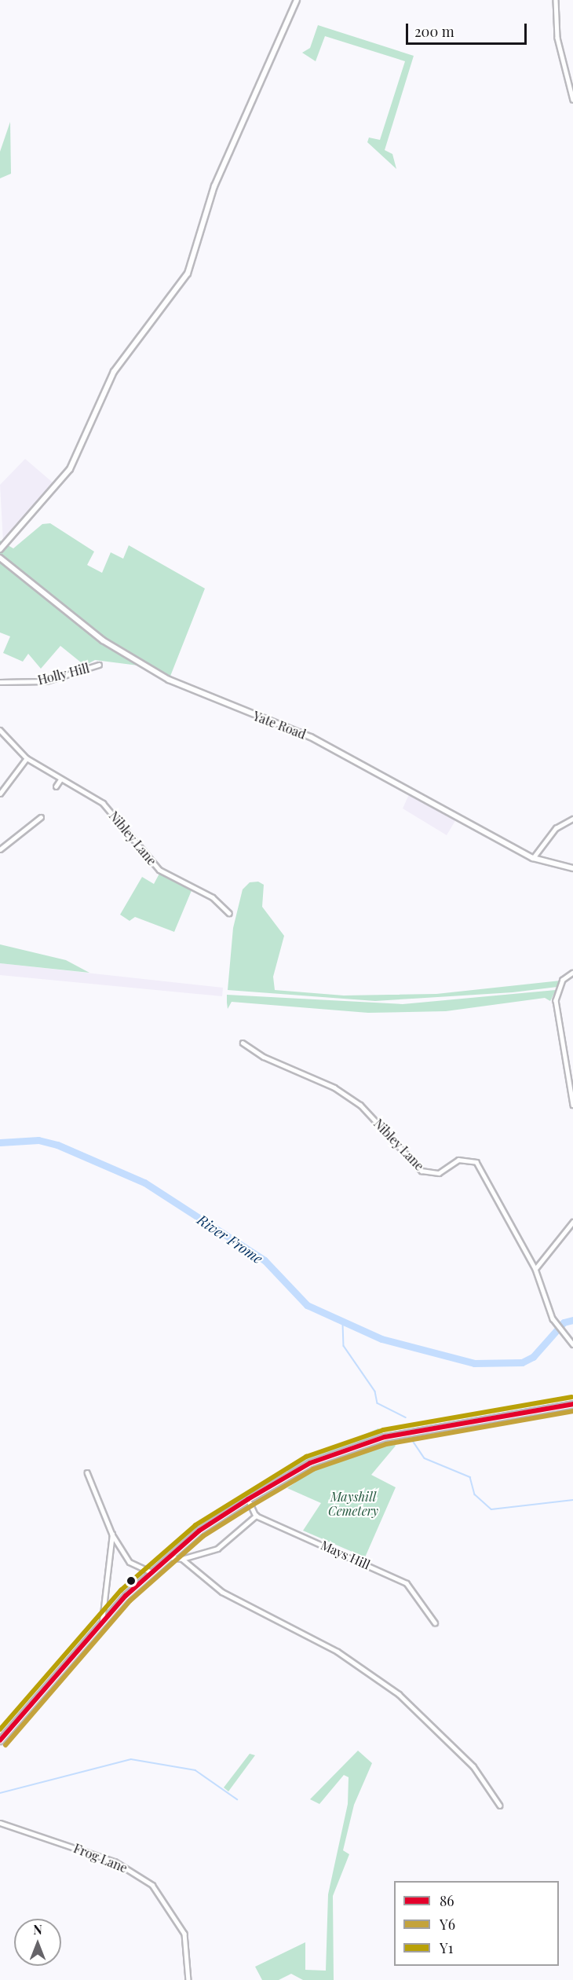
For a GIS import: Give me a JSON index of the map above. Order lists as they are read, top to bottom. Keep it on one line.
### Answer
{"streets":{"main road":["Yate Road"],"street":["Holly Hill","Nibley Lane","Mays Hill","Frog Lane"]},"water":["River Frome"],"parks":["Mayshill Cemetery"],"lines":["transit line Y1","transit line 86","transit line Y6"],"legend":["86","Y6","Y1"],"scale_bar":"200 m","north":"top"}
